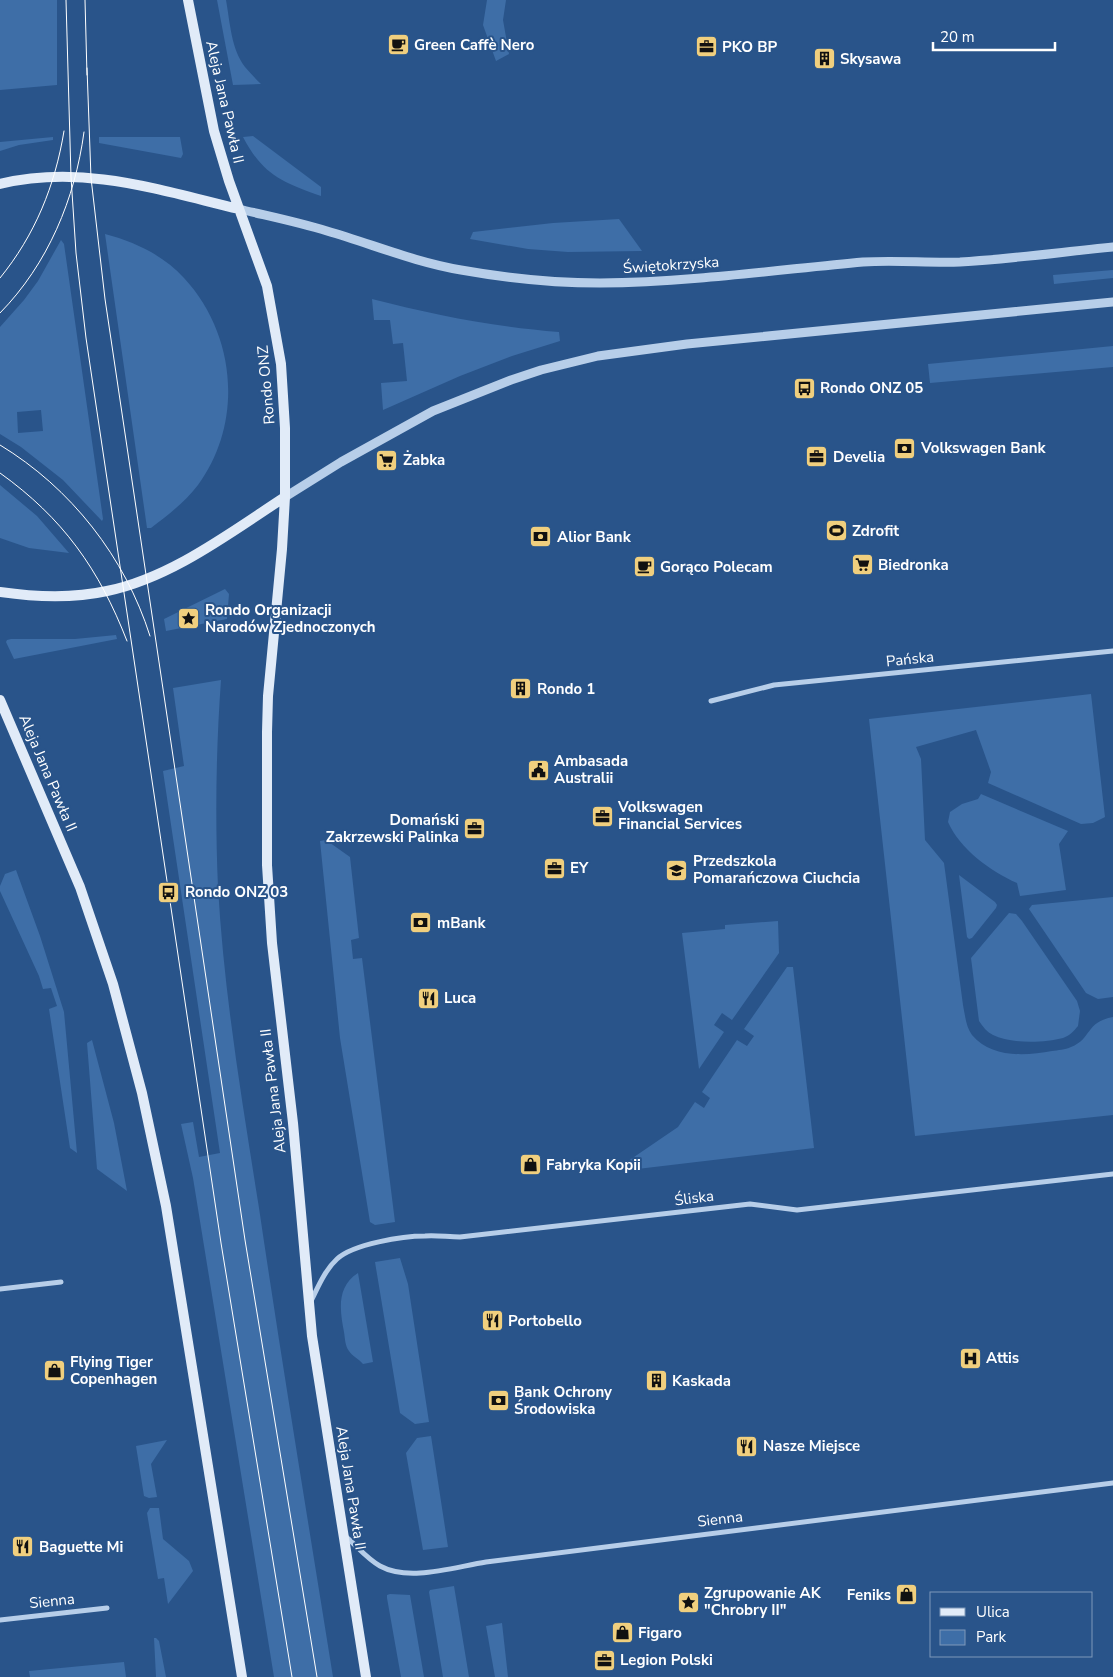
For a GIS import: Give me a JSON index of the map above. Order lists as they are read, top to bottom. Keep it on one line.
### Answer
{"streets":{"main road":["Aleja Jana Pawła II","Rondo ONZ"],"street":["Świętokrzyska","Pańska","Śliska","Sienna"]},"crossings":[["Aleja Jana Pawła II","Świętokrzyska"],["Aleja Jana Pawła II","Rondo ONZ"],["Aleja Jana Pawła II","Śliska"],["Aleja Jana Pawła II","Sienna"],["Świętokrzyska","Rondo ONZ"]],"places":{"cafe":["Green Caffè Nero","Gorąco Polecam"],"office":["PKO BP","Develia","Volkswagen Financial Services","Domański Zakrzewski Palinka","EY","Legion Polski"],"building":["Skysawa","Rondo 1","Kaskada"],"bus stop":["Rondo ONZ 05","Rondo ONZ 03"],"bank":["Volkswagen Bank","Alior Bank","mBank","Bank Ochrony Środowiska"],"supermarket":["Żabka","Biedronka"],"sports":["Zdrofit"],"place":["Rondo Organizacji Narodów Zjednoczonych","Zgrupowanie AK \"Chrobry II\""],"public building":["Ambasada Australii"],"school or university":["Przedszkola Pomarańczowa Ciuchcia"],"restaurant":["Luca","Portobello","Nasze Miejsce","Baguette Mi"],"shop":["Fabryka Kopii","Flying Tiger Copenhagen","Feniks","Figaro"],"hospital":["Attis"]},"legend":["Ulica","Park"],"scale_bar":"20 m"}
